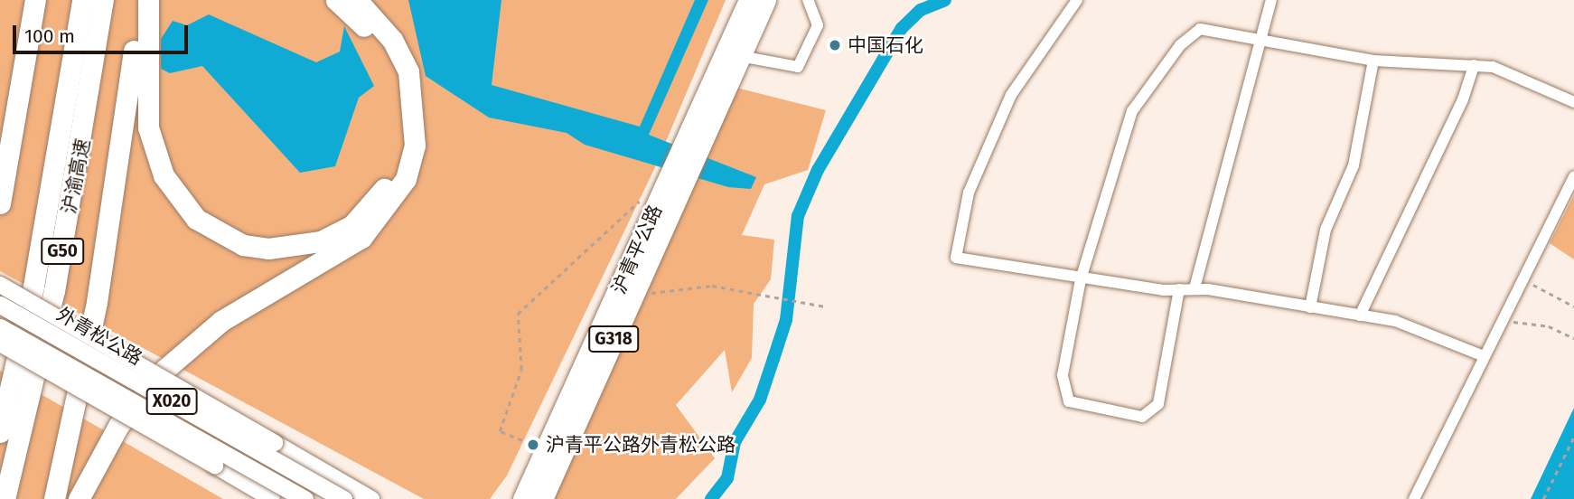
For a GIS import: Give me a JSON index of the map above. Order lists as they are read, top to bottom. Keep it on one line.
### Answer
{"streets":{"highway":["沪渝高速","沪青平公路","G50","G318"],"main road":["外青松公路","X020"]},"places":["中国石化","沪青平公路外青松公路"],"scale_bar":"100 m"}
